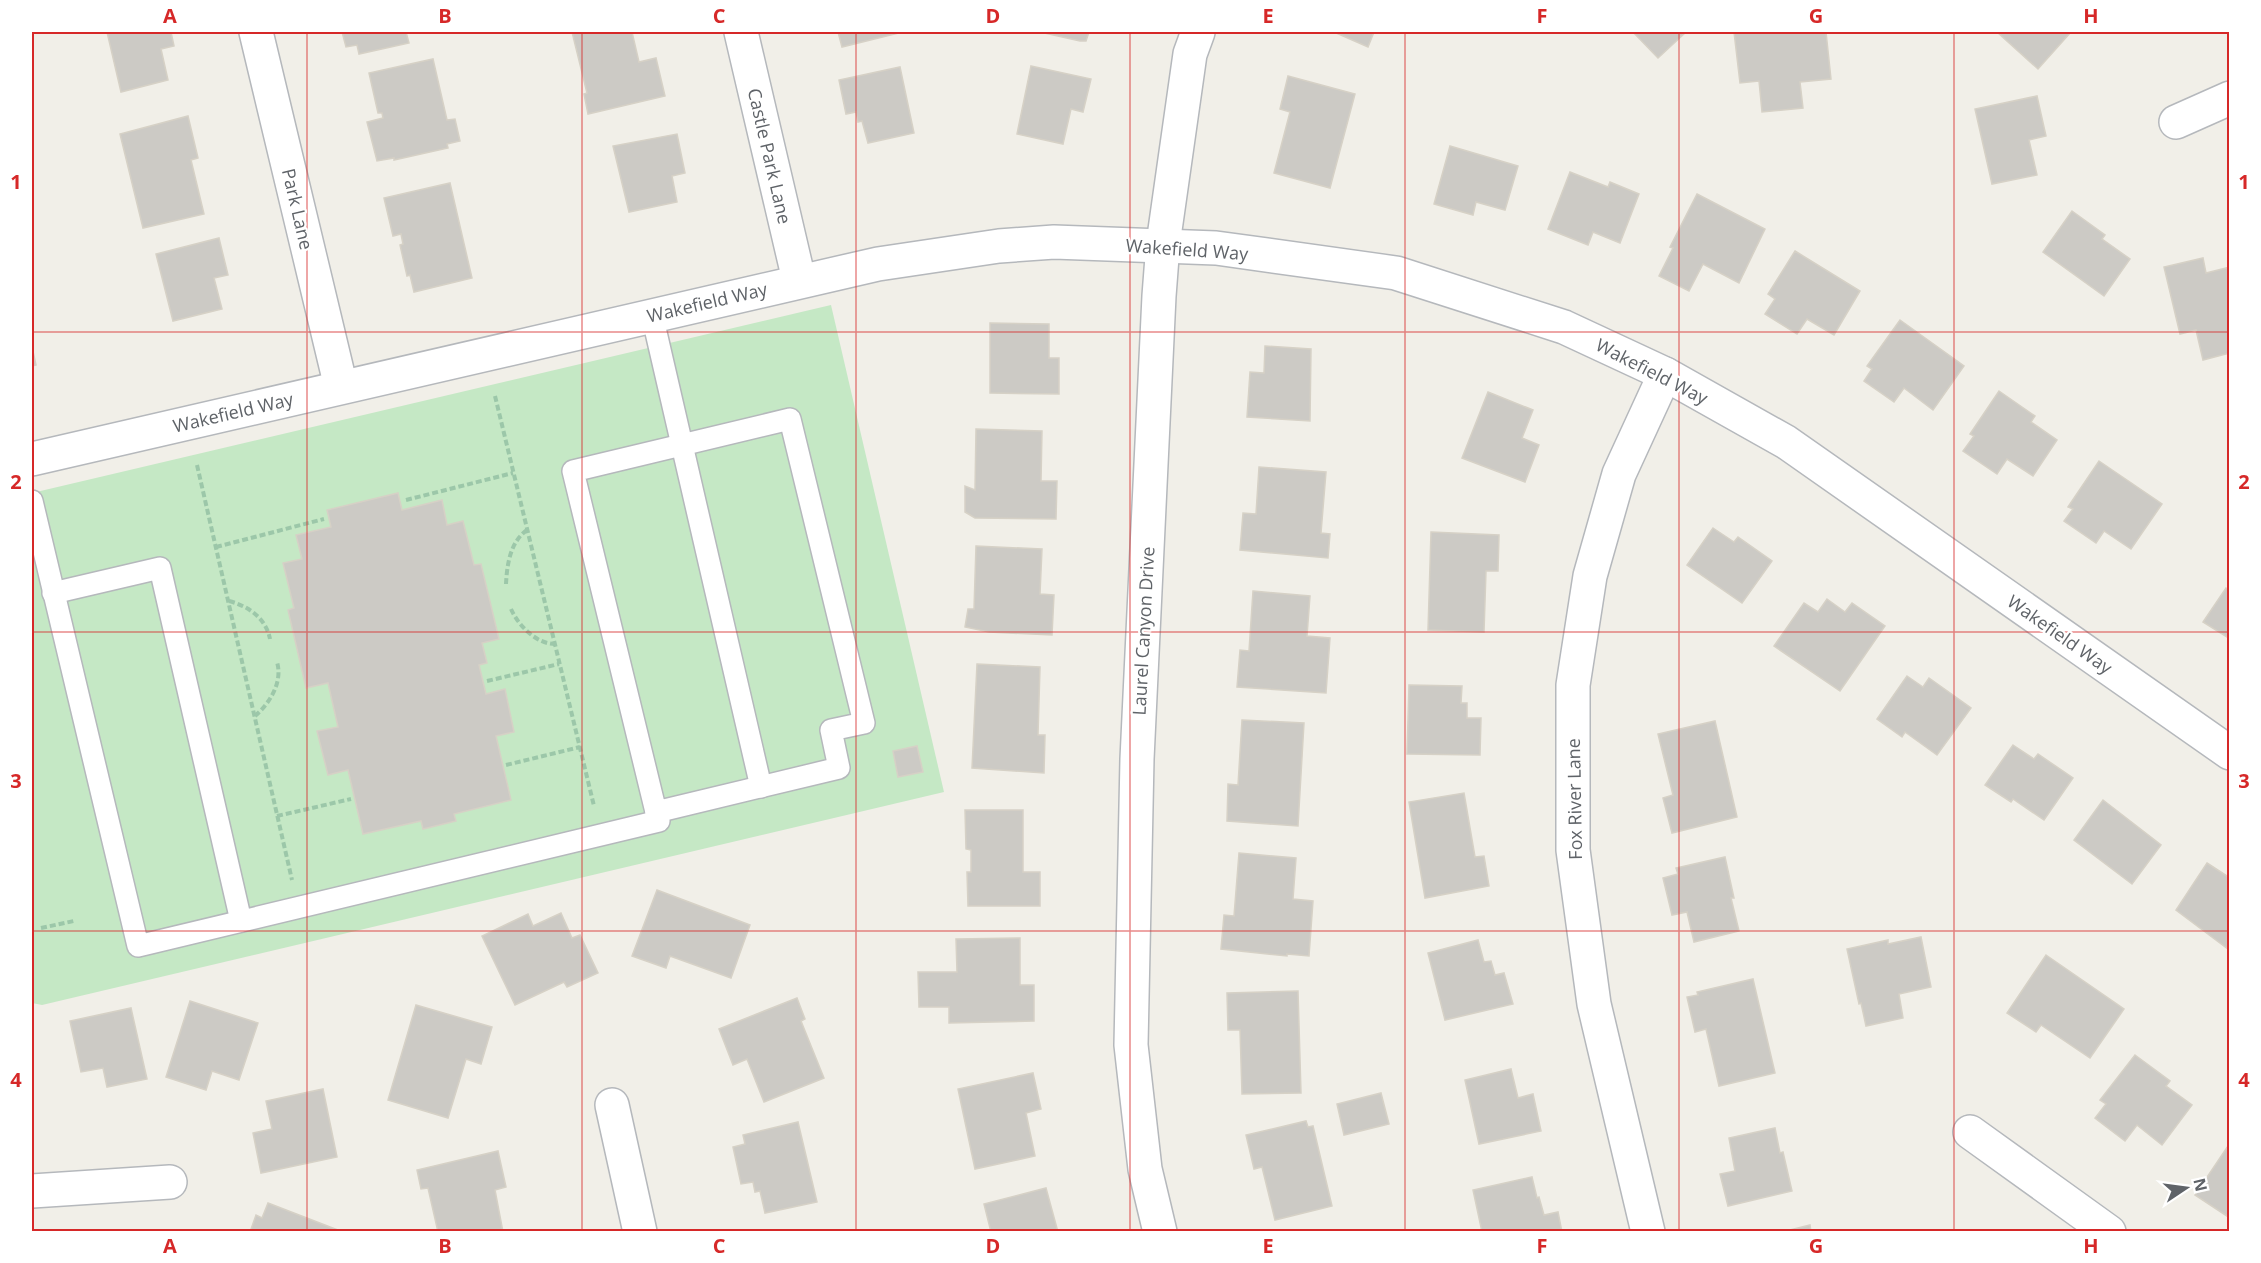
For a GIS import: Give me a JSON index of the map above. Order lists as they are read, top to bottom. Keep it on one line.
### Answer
{"streets":{"street":["Castle Park Lane","Park Lane","Wakefield Way","Laurel Canyon Drive","Fox River Lane"]},"crossings":[["Castle Park Lane","Wakefield Way"],["Park Lane","Wakefield Way"],["Wakefield Way","Laurel Canyon Drive"],["Wakefield Way","Fox River Lane"]],"north":"right","grid":{"columns":["A","B","C","D","E","F","G","H"],"rows":["1","2","3","4"]}}
